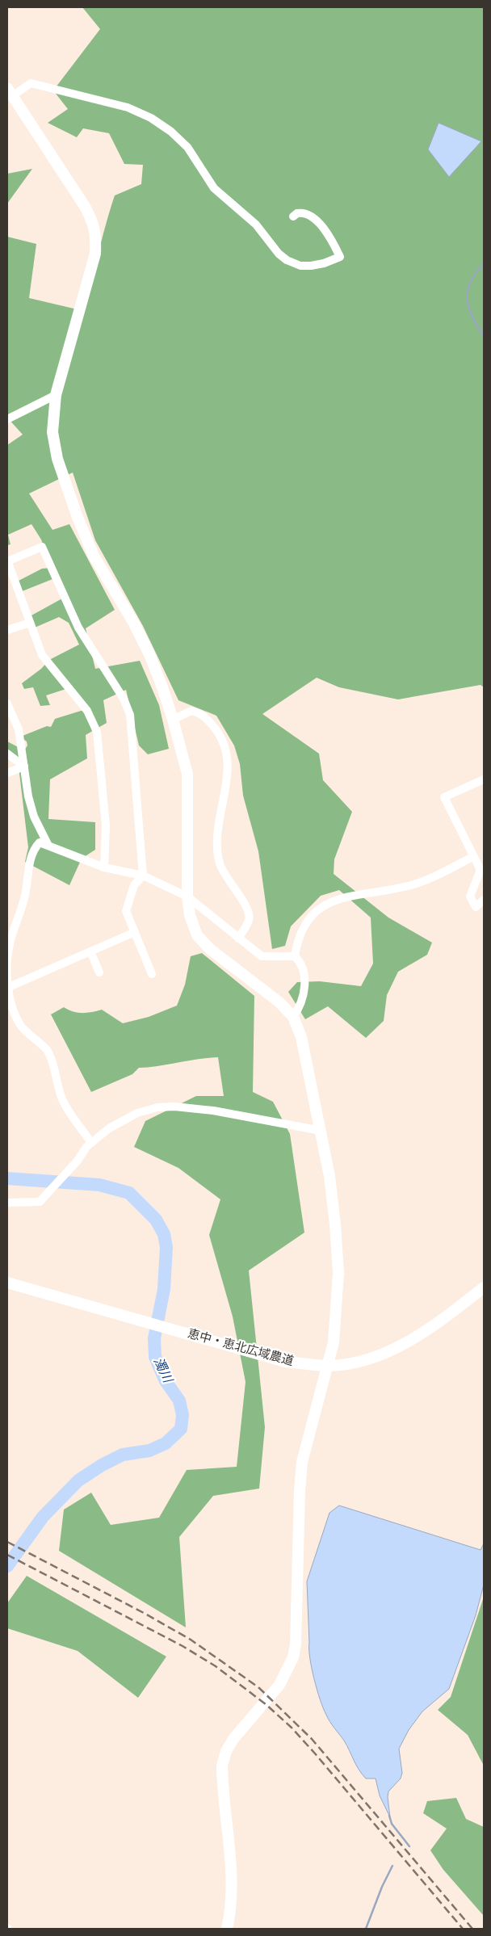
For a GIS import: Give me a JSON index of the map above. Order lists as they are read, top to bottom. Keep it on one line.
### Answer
{"streets":{"street":["恵中・恵北広域農道"]},"water":["濁川"]}
